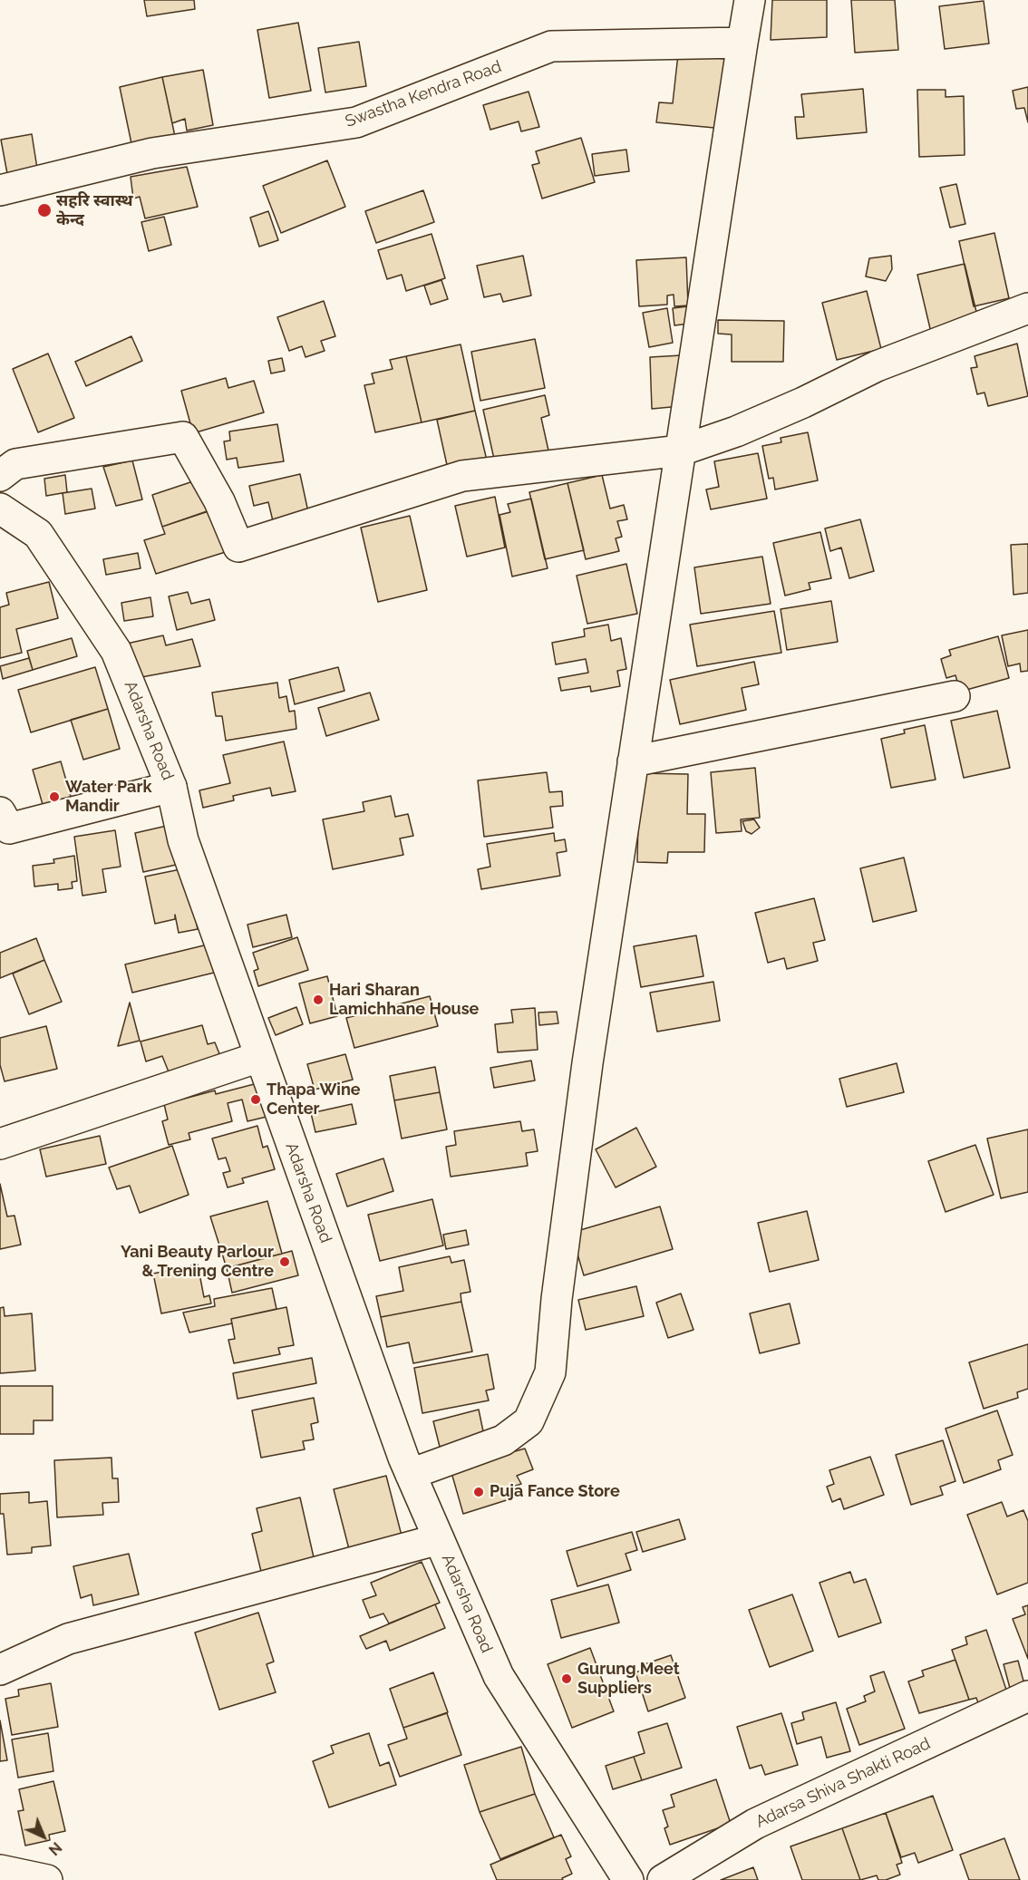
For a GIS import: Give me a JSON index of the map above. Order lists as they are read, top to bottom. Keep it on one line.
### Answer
{"streets":{"street":["Swastha Kendra Road","Adarsha Road","Adarsa Shiva Shakti Road"]},"places":["सहरि स्वास्थ केन्द","Water Park Mandir","Hari Sharan Lamichhane House","Thapa Wine Center","Yani Beauty Parlour & Trening Centre","Puja Fance Store","Gurung Meet Suppliers"],"north":"bottom right"}
